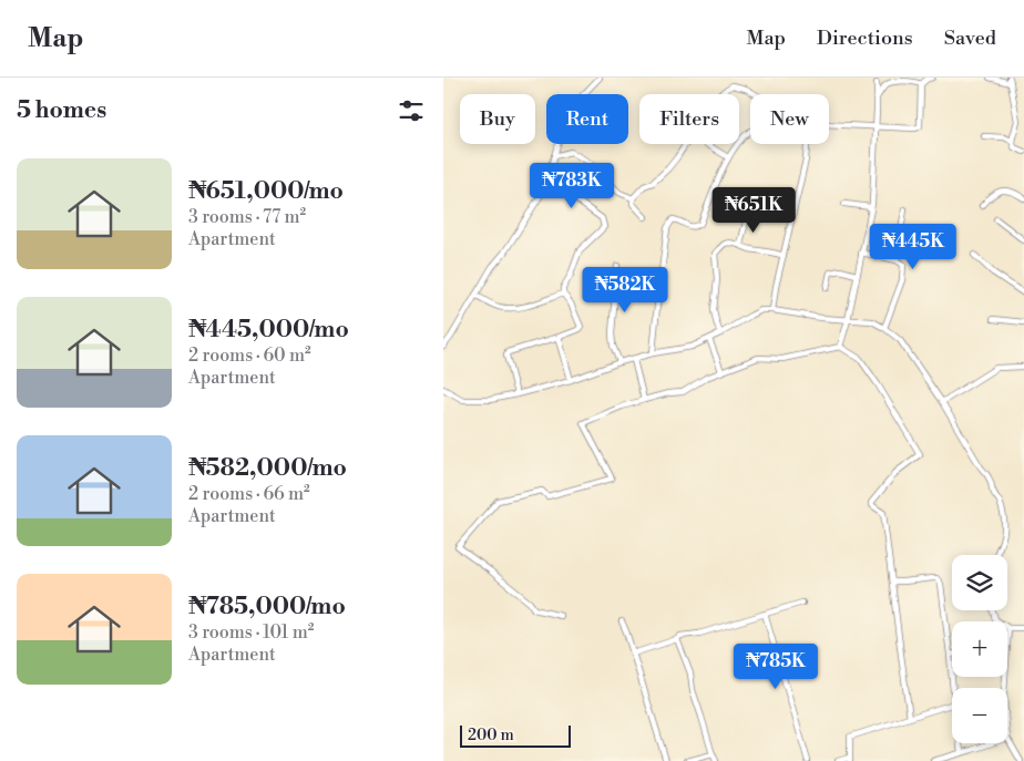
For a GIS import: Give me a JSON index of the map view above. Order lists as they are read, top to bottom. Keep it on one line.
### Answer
{"scale_bar":"200 m","page":{"header":"Map","nav":["Map","Directions","Saved"],"heading":"5 homes","chip":["Buy","Rent","Filters","New"],"list":[{"name":"₦651,000/mo","note":"3 rooms · 77 m² · Apartment"},{"name":"₦445,000/mo","note":"2 rooms · 60 m² · Apartment"},{"name":"₦582,000/mo","note":"2 rooms · 66 m² · Apartment"},{"name":"₦785,000/mo","note":"3 rooms · 101 m² · Apartment"}],"price":["₦783K","₦651K","₦445K","₦582K","₦785K"],"map_buttons":["+","−"],"scale":"200 m"}}
